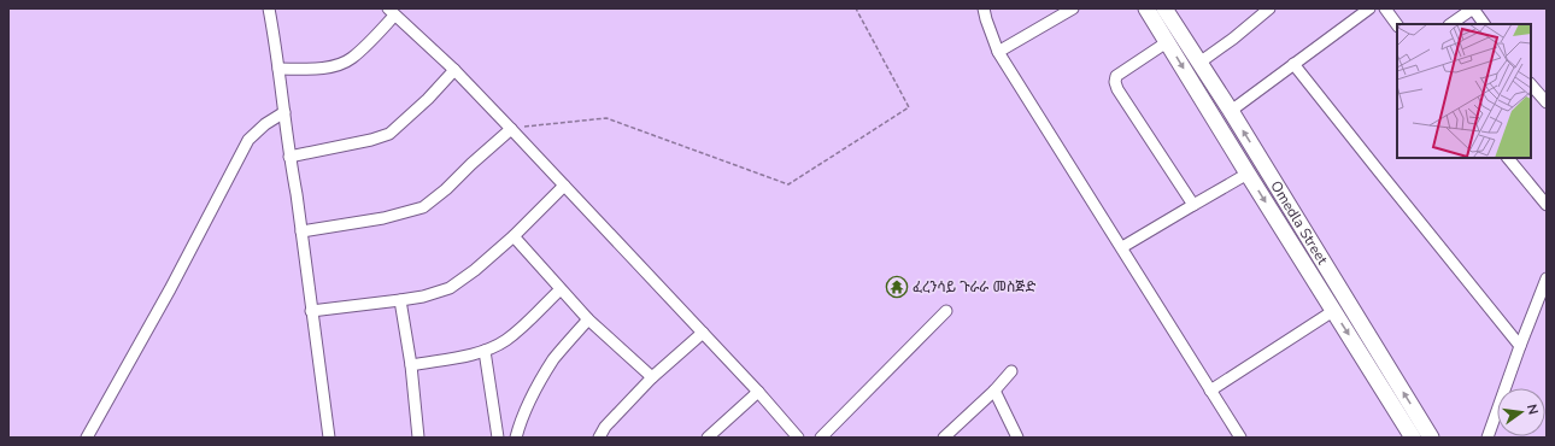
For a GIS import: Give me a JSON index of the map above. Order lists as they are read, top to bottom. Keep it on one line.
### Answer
{"streets":{"main road":["Omedla Street"]},"places":{"temple":["ፈረንሳይ ጉራራ መስጅድ"]},"north":"right"}
